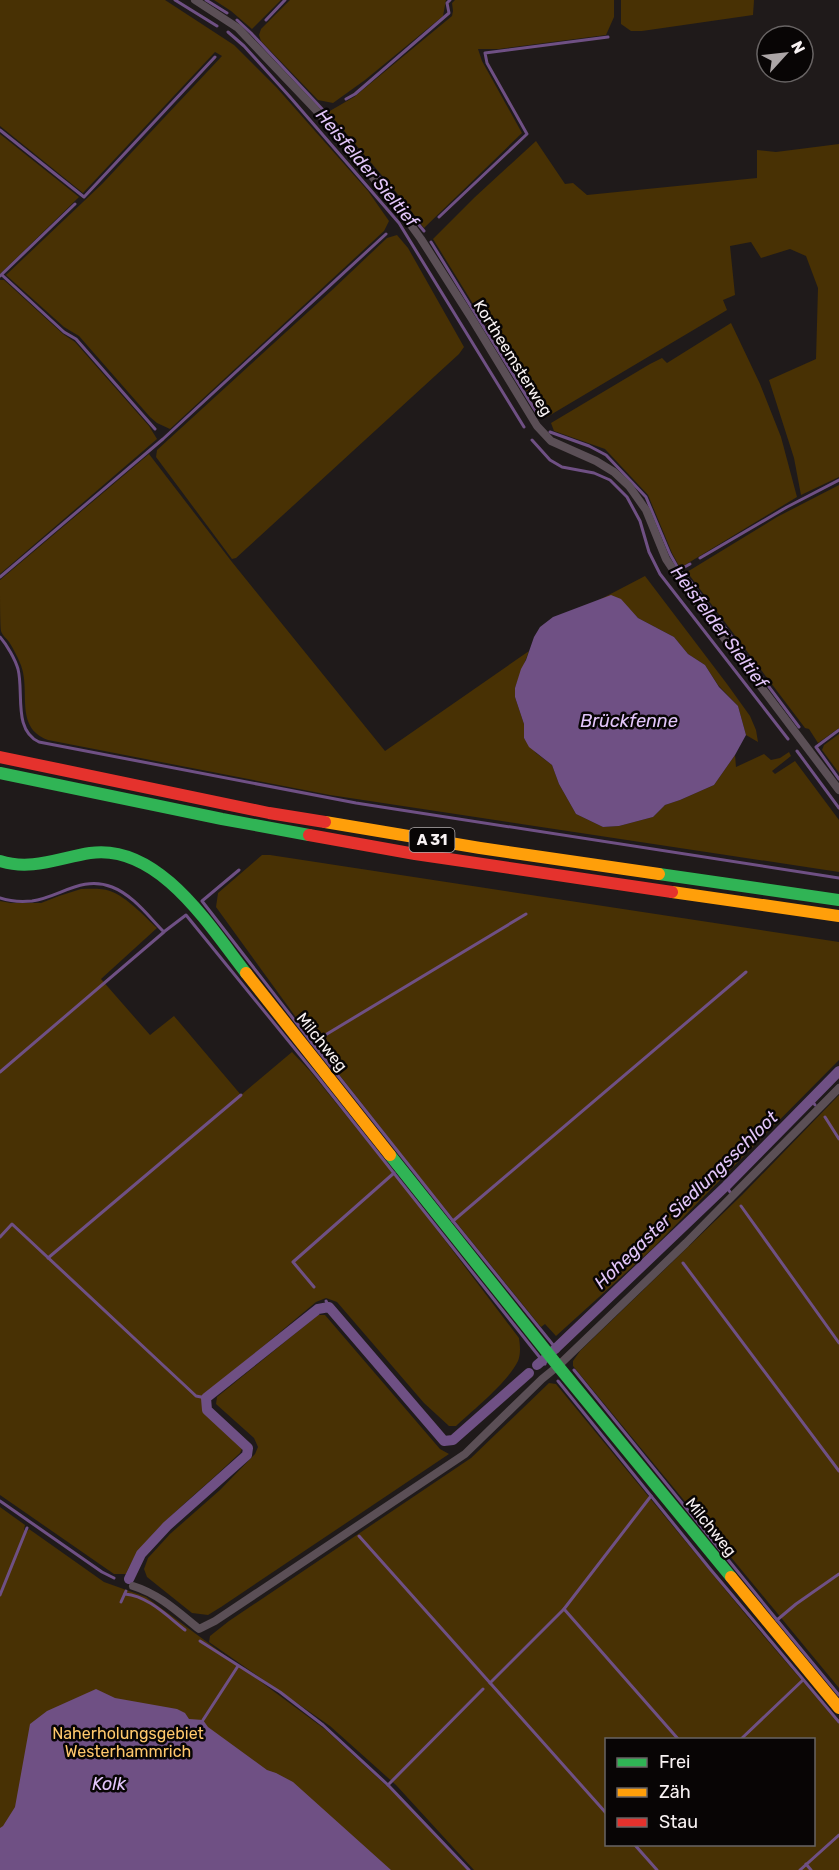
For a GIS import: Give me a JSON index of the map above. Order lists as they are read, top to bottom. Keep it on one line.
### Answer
{"streets":{"main road":["A 31","Milchweg"],"street":["Kortheemsterweg"]},"water":["Heisfelder Sieltief","Brückfenne","Hohegaster Siedlungsschloot","Kolk"],"parks":["Naherholungsgebiet Westerhammrich"],"legend":["Frei","Zäh","Stau"],"north":"top right"}
